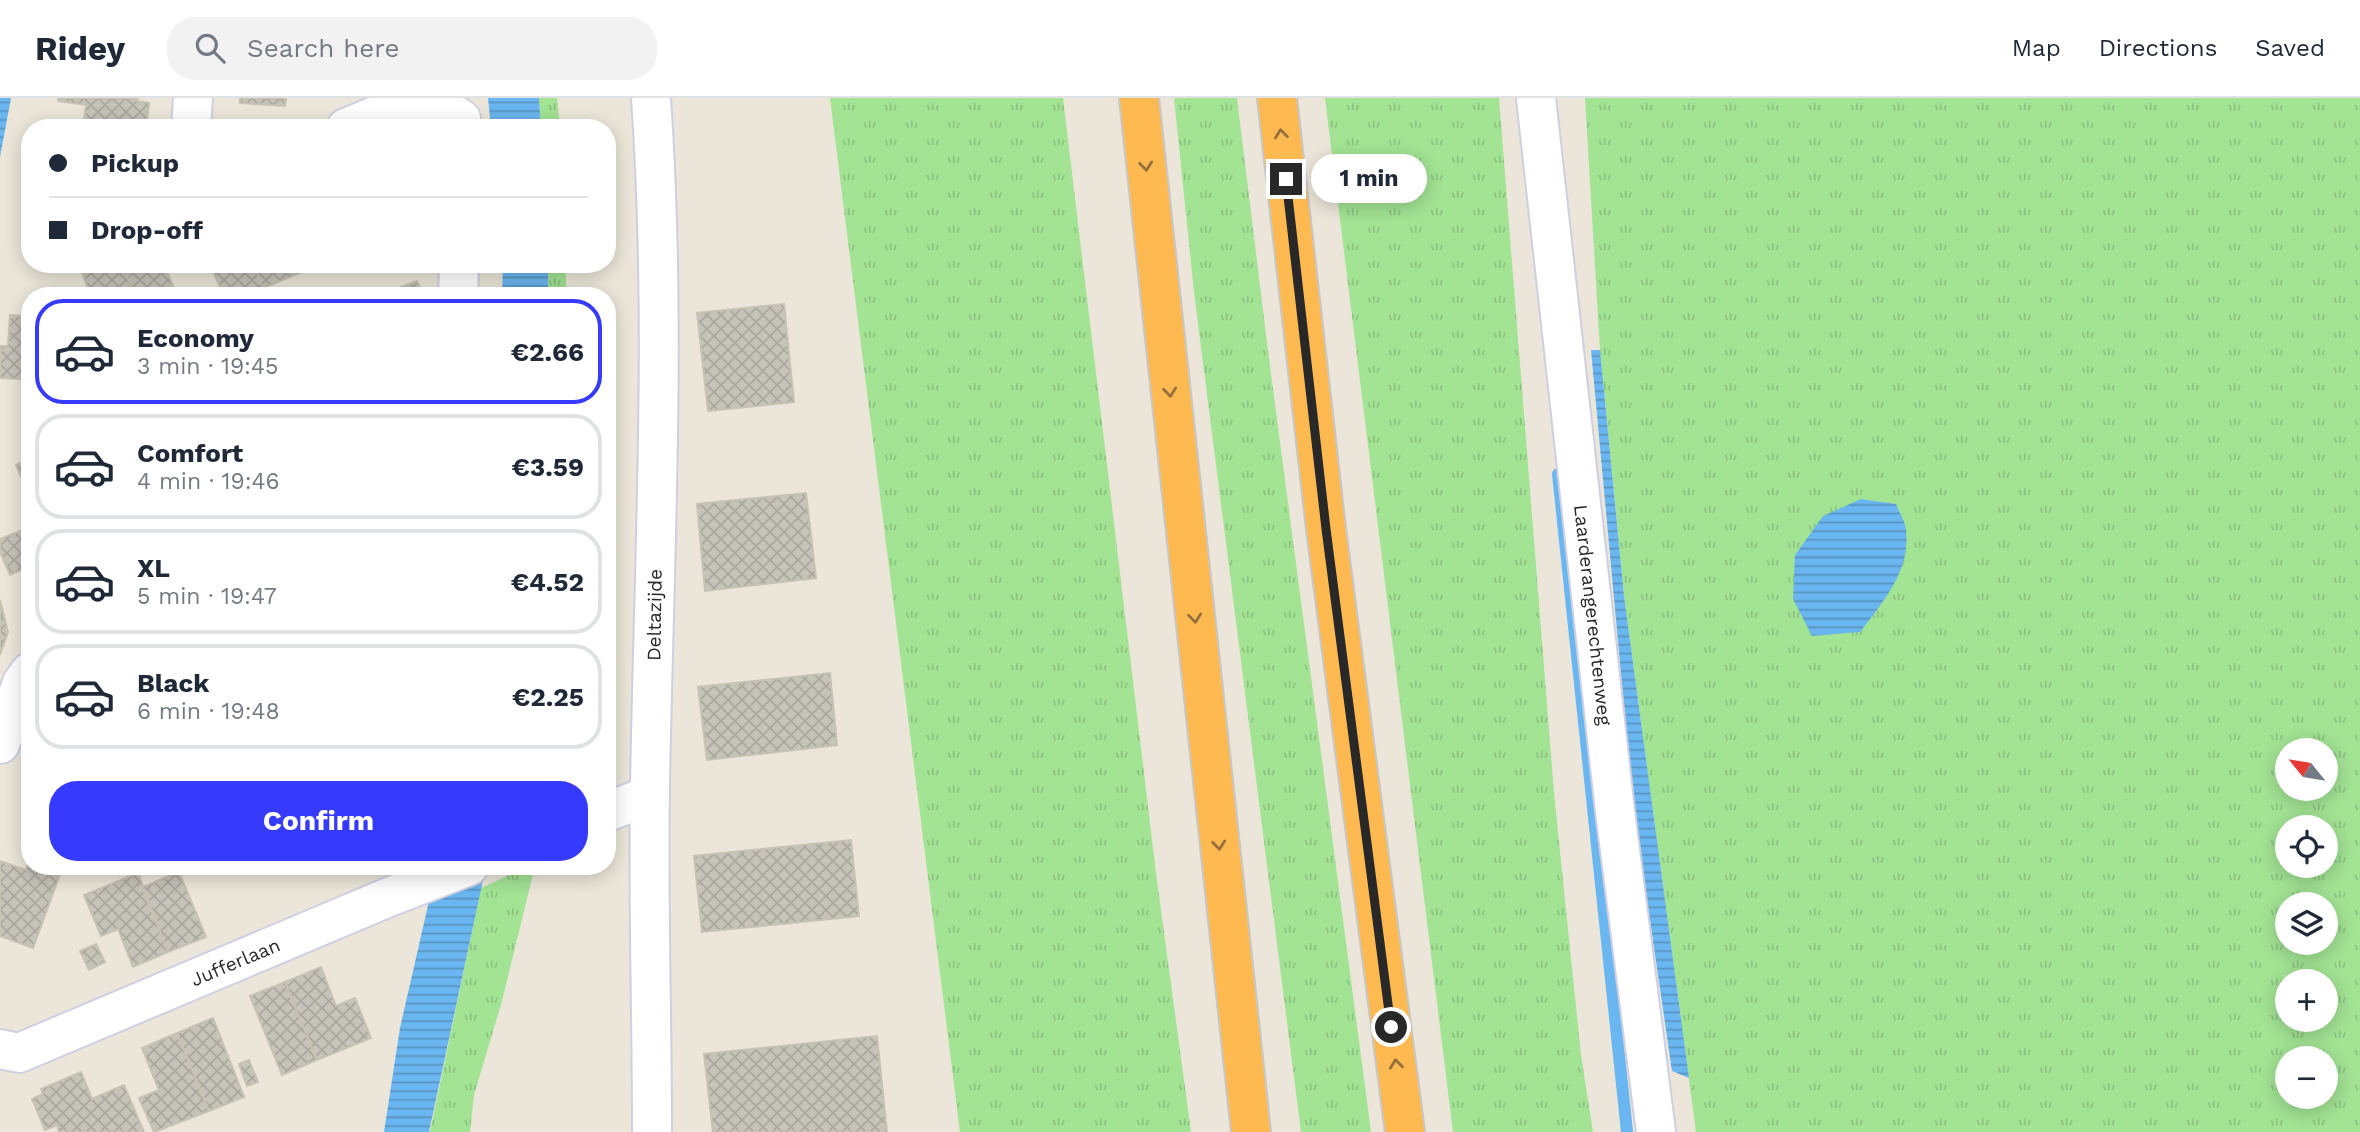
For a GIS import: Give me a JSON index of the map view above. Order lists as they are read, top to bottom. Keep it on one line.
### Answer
{"streets":{"street":["Deltazijde","Laarderangerechtenweg","Jufferlaan"]},"north":"top left","page":{"header":"Ridey","search":"Search here","nav":["Map","Directions","Saved"],"banner":["Pickup","Drop-off"],"bubble":"1 min","list":[{"name":"Economy","note":"3 min · 19:45","value":"€2.66"},{"name":"Comfort","note":"4 min · 19:46","value":"€3.59"},{"name":"XL","note":"5 min · 19:47","value":"€4.52"},{"name":"Black","note":"6 min · 19:48","value":"€2.25"}],"map_buttons":["+","−"],"buttons":"Confirm"}}
